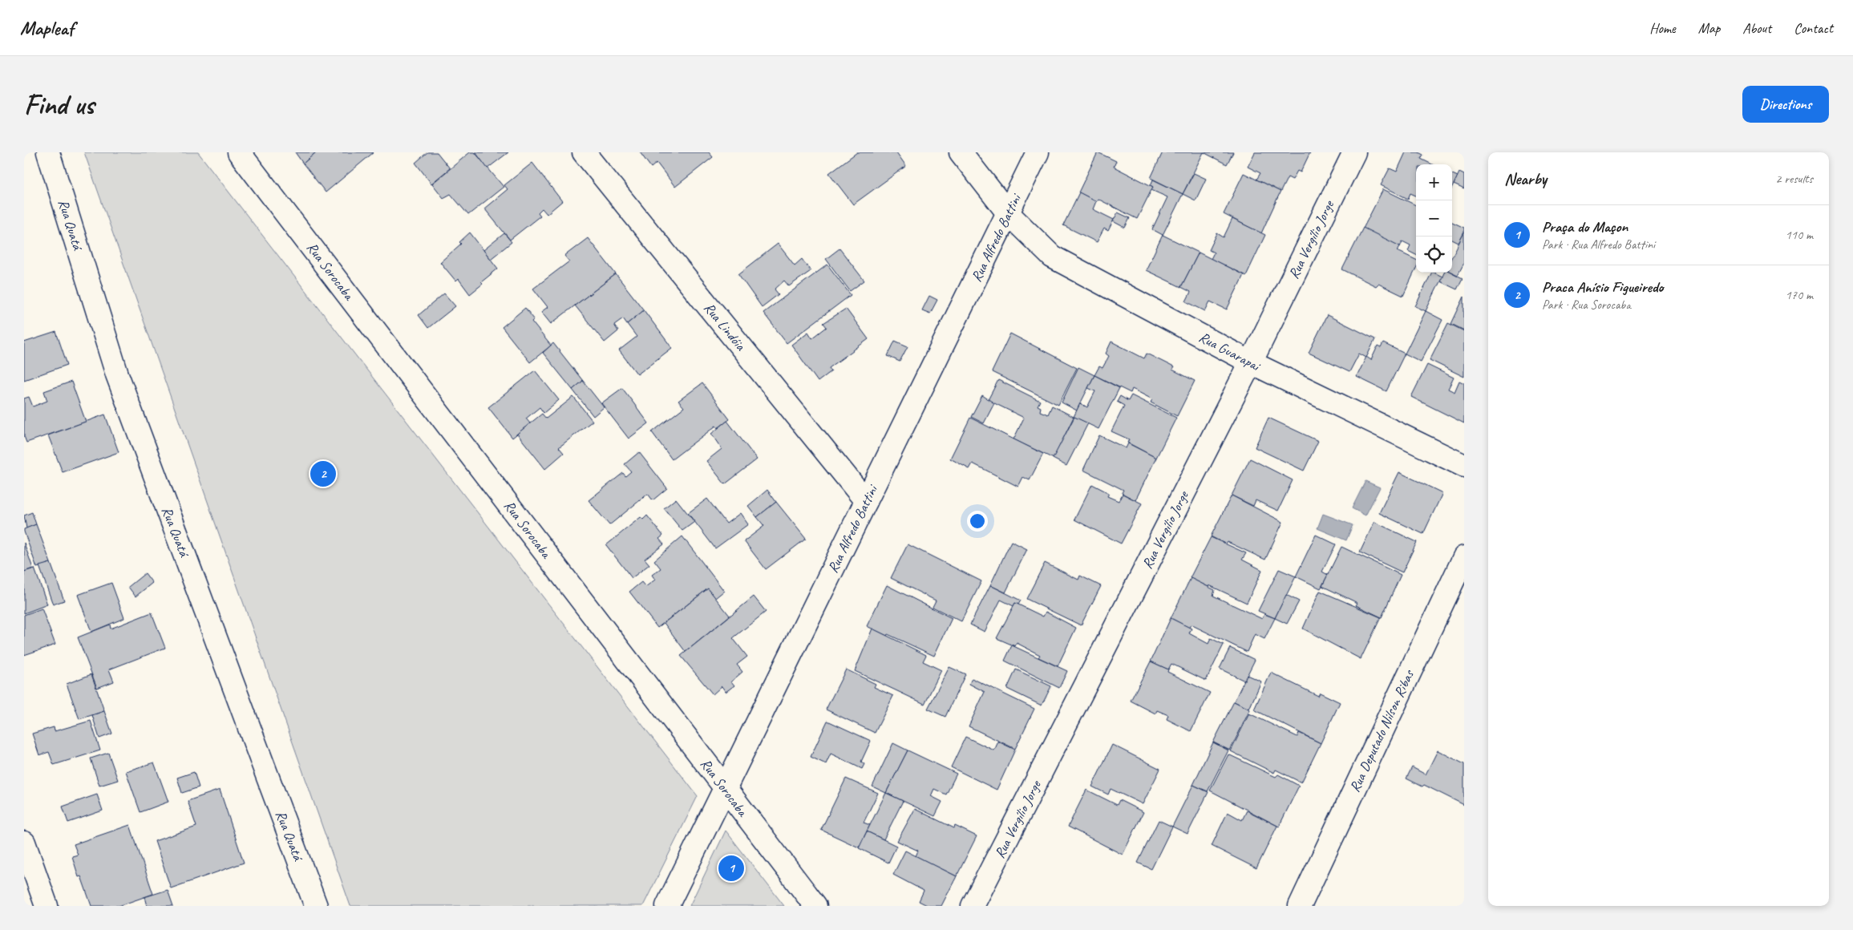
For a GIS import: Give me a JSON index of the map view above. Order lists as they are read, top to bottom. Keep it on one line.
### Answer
{"streets":{"street":["Rua Quatá","Rua Alfredo Battini","Rua Vergílio Jorge","Rua Sorocaba","Rua Lindóia","Rua Guarapai","Rua Deputado Nilson Ribas"]},"crossings":[["Rua Alfredo Battini","Rua Sorocaba"],["Rua Alfredo Battini","Rua Lindóia"],["Rua Alfredo Battini","Rua Guarapai"],["Rua Vergílio Jorge","Rua Guarapai"]],"page":{"header":"Mapleaf","nav":["Home","Map","About","Contact"],"buttons":"Directions","title":"Find us","heading":["Nearby","2 results"],"map_buttons":["+","−"],"list":[{"mark":"1","name":"Praça do Maçon","note":"Park · Rua Alfredo Battini","value":"110 m"},{"mark":"2","name":"Praca Anísio Figueiredo","note":"Park · Rua Sorocaba","value":"170 m"}],"pins":["2","1"]}}
